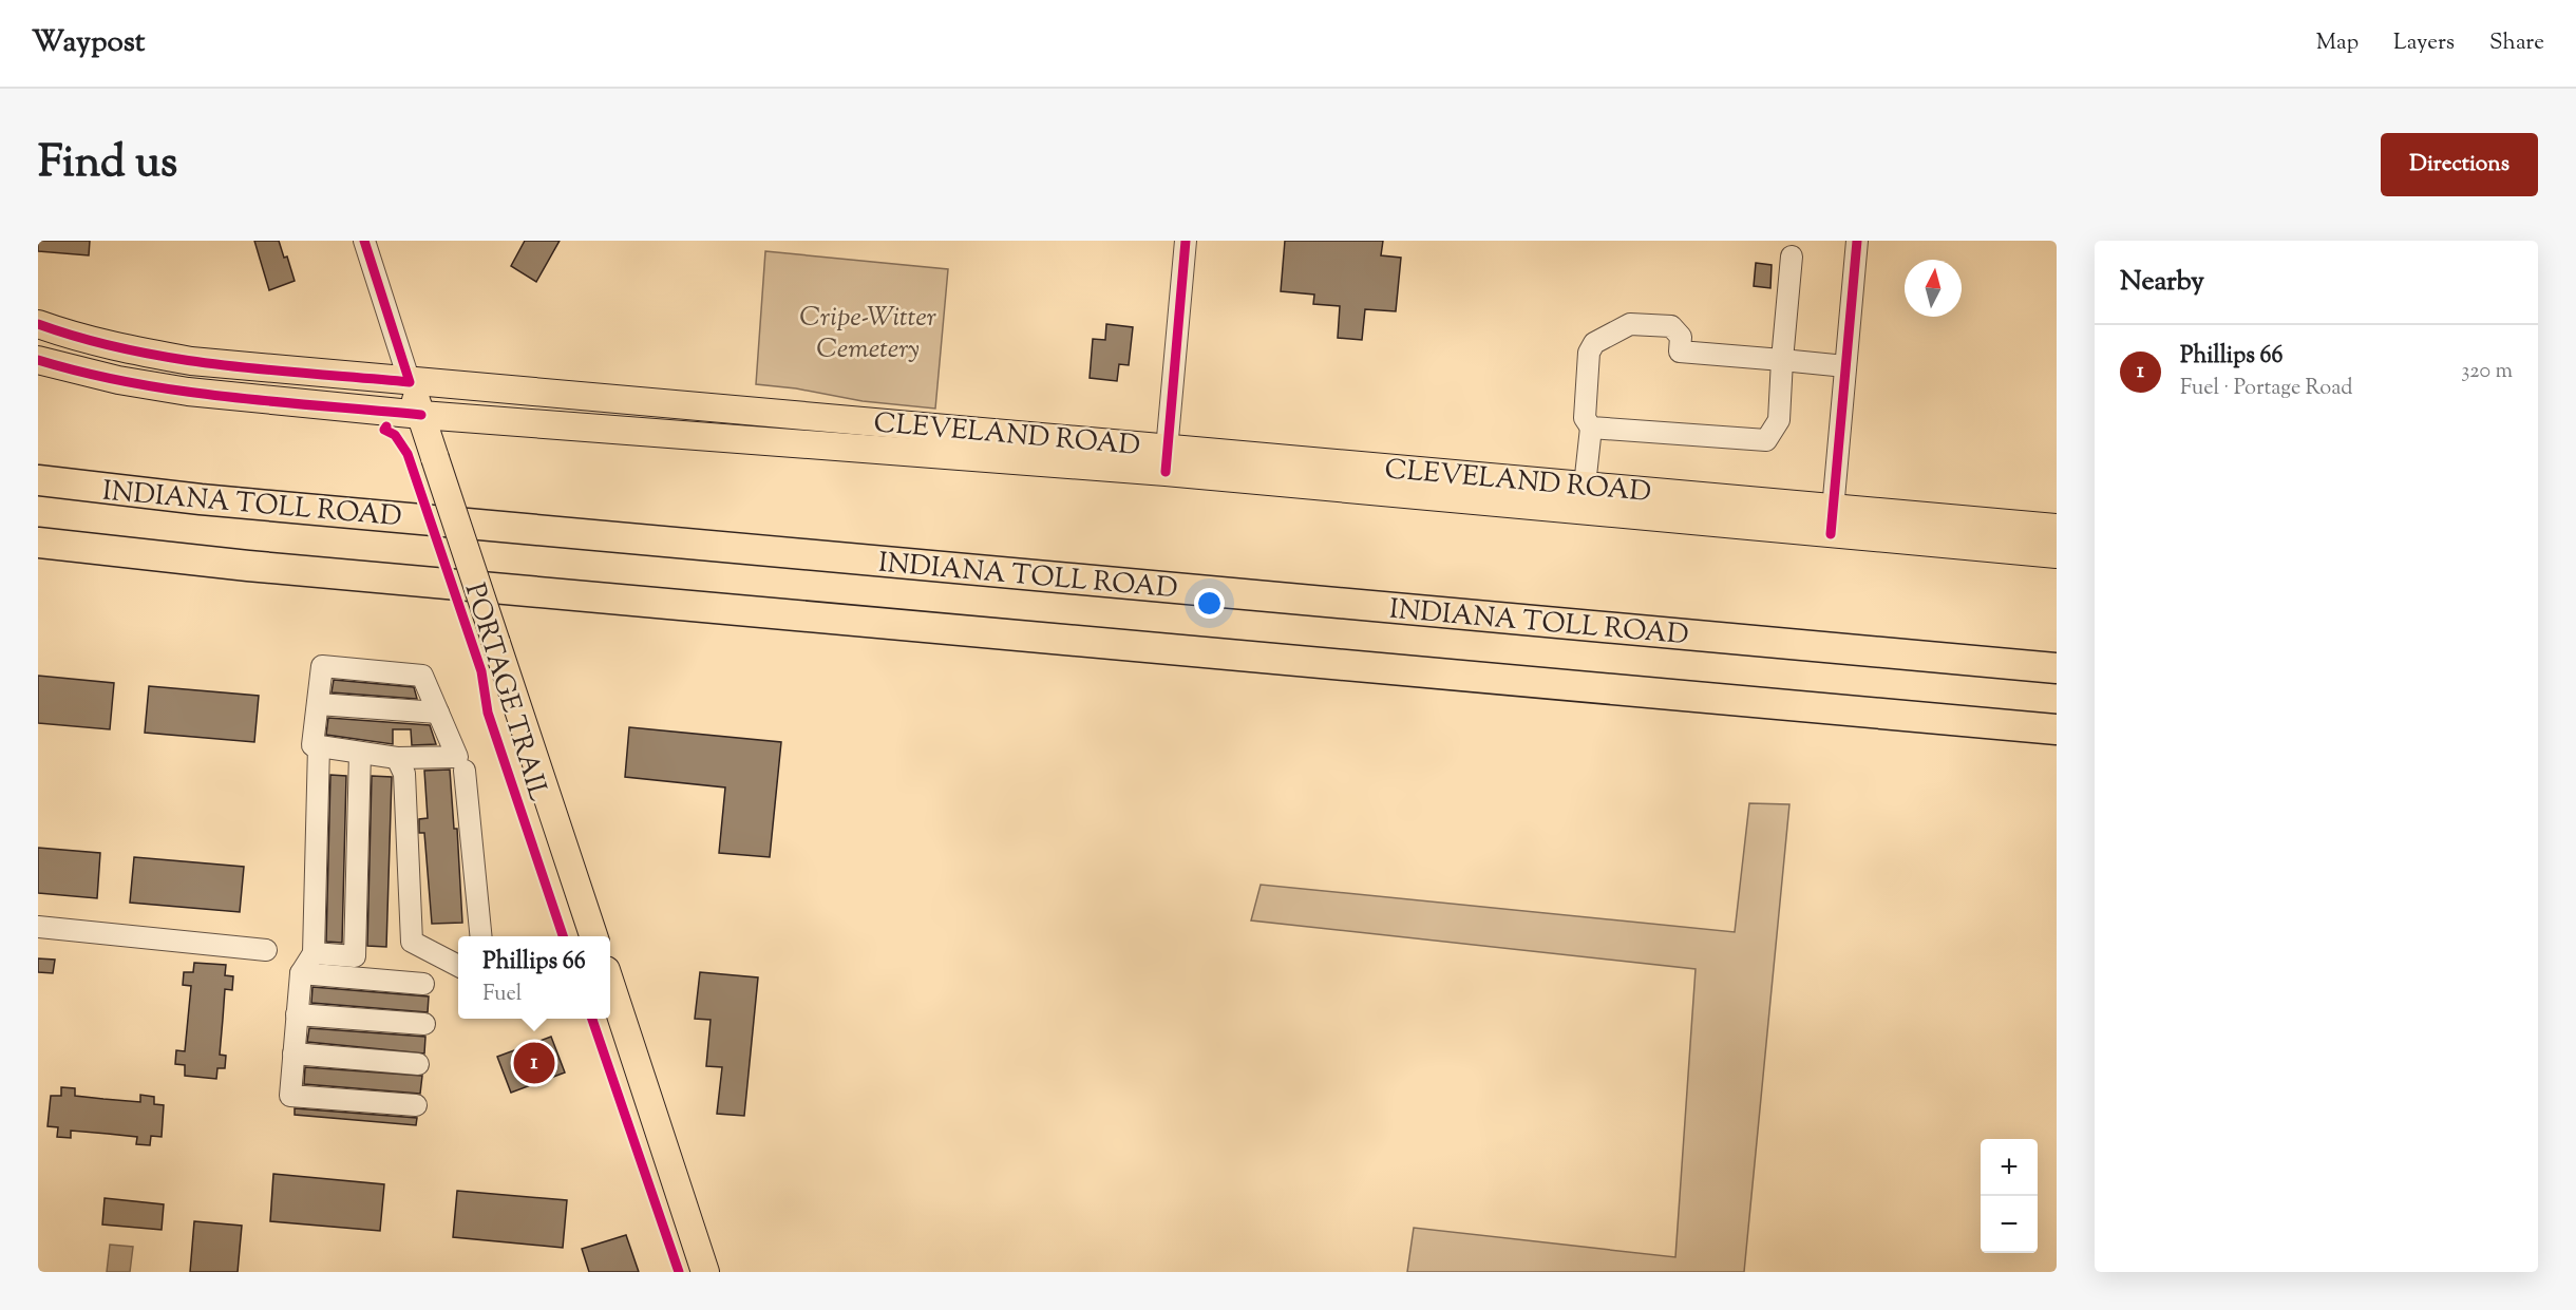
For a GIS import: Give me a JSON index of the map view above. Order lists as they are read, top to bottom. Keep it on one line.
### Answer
{"streets":{"highway":["INDIANA TOLL ROAD"],"main road":["CLEVELAND ROAD"],"cycle path":["PORTAGE TRAIL"]},"parks":["Cripe-Witter Cemetery"],"north":"top","page":{"header":"Waypost","nav":["Map","Layers","Share"],"title":"Find us","buttons":"Directions","heading":"Nearby","list":[{"mark":"1","name":"Phillips 66","note":"Fuel · Portage Road","value":"320 m"}],"popup":["Phillips 66","Fuel"],"pins":"1","map_buttons":["+","−"]}}
